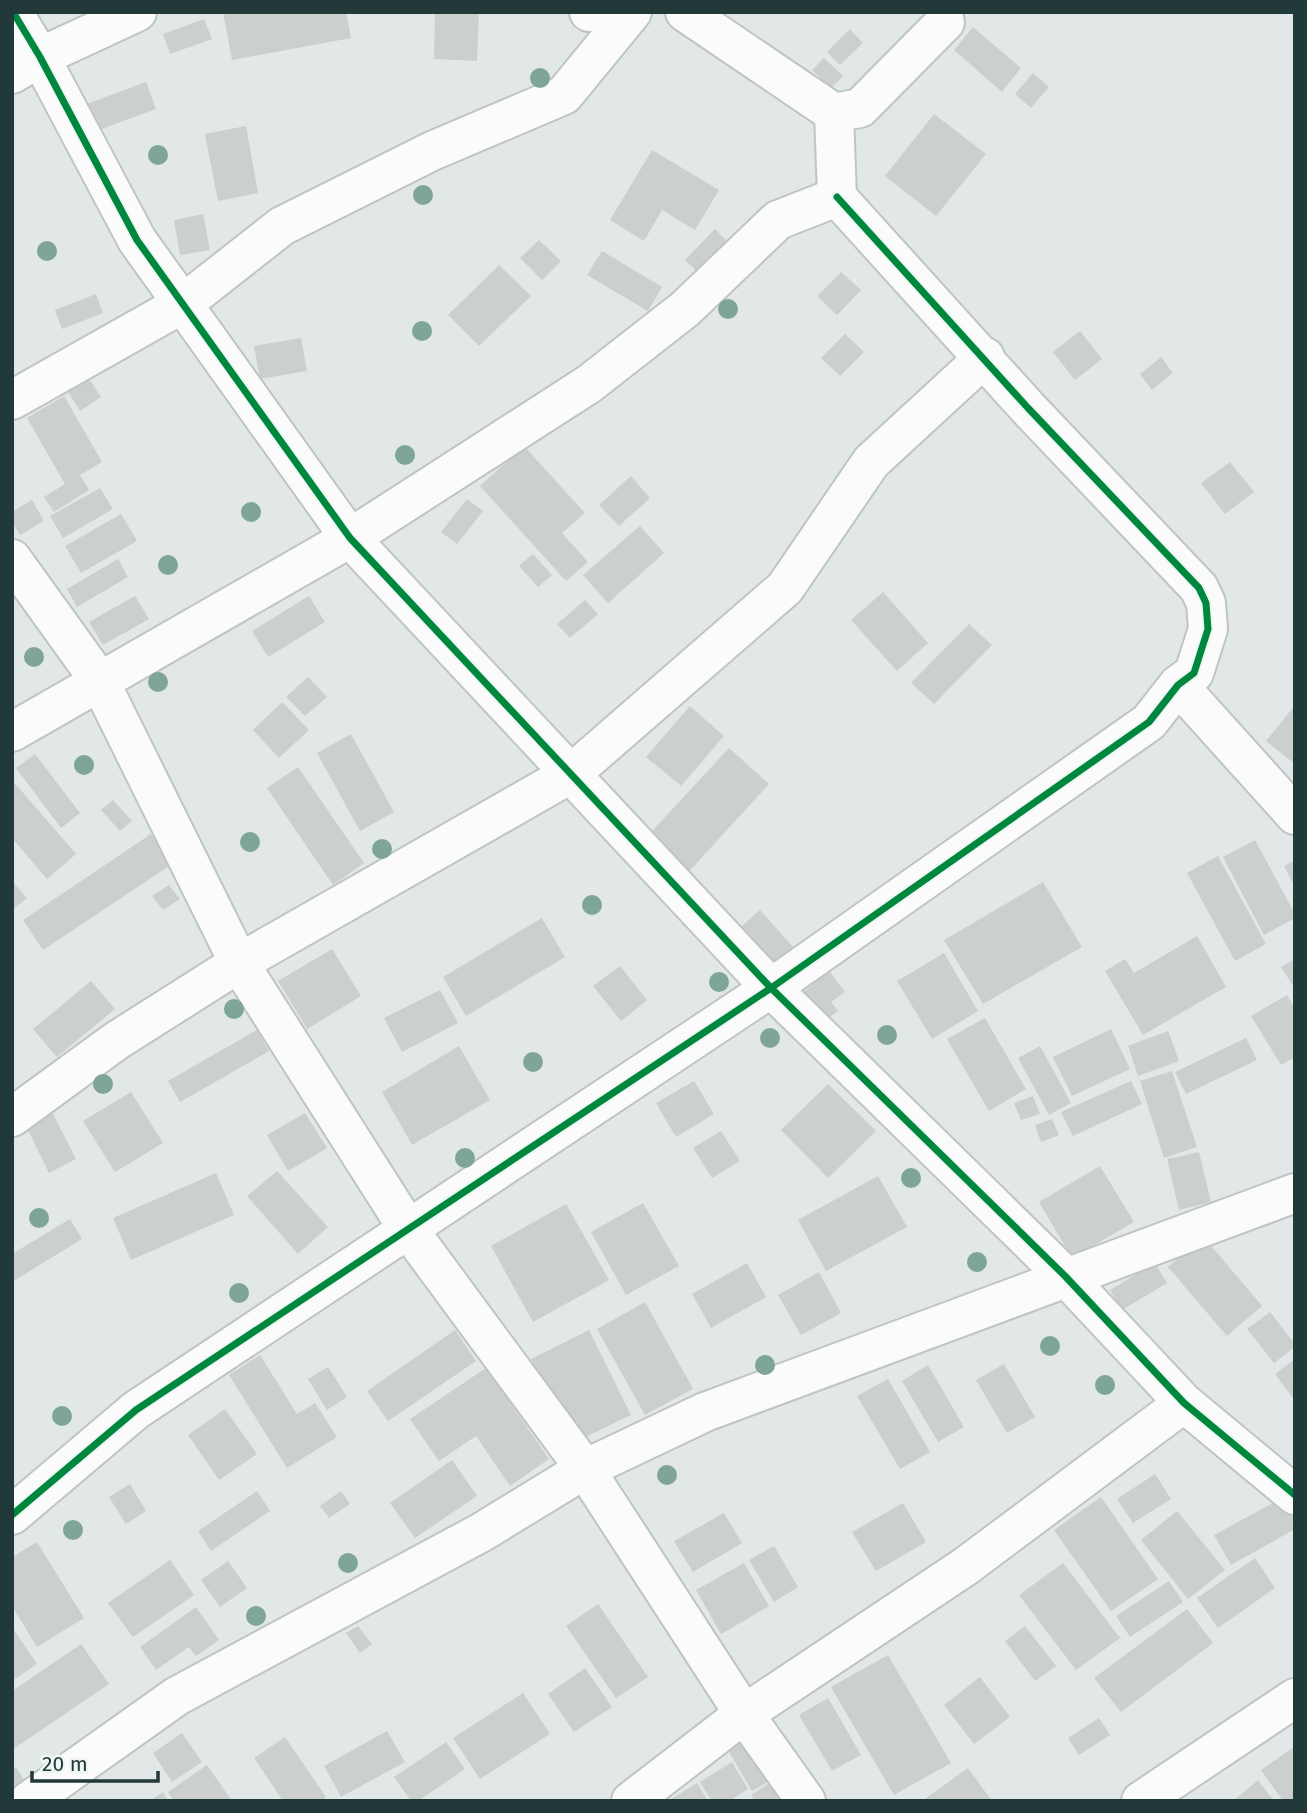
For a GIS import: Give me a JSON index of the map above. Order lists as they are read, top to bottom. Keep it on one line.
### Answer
{"scale_bar":"20 m"}
